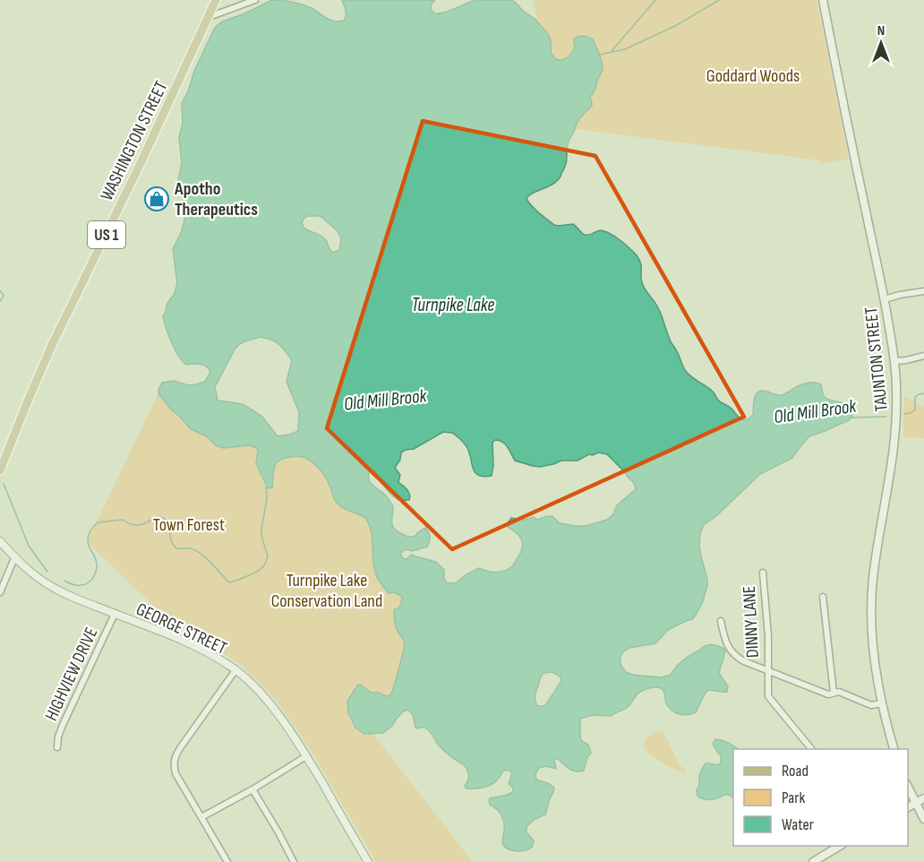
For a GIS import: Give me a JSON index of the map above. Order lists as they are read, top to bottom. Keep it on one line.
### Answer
{"streets":{"main road":["WASHINGTON STREET","US 1","TAUNTON STREET"],"street":["DINNY LANE","GEORGE STREET","HIGHVIEW DRIVE"]},"crossings":[["GEORGE STREET","HIGHVIEW DRIVE"]],"water":["Turnpike Lake","Old Mill Brook"],"parks":["Goddard Woods","Town Forest","Turnpike Lake Conservation Land"],"places":{"shop":["Apotho Therapeutics"]},"legend":["Road","Park","Water"],"north":"top"}
